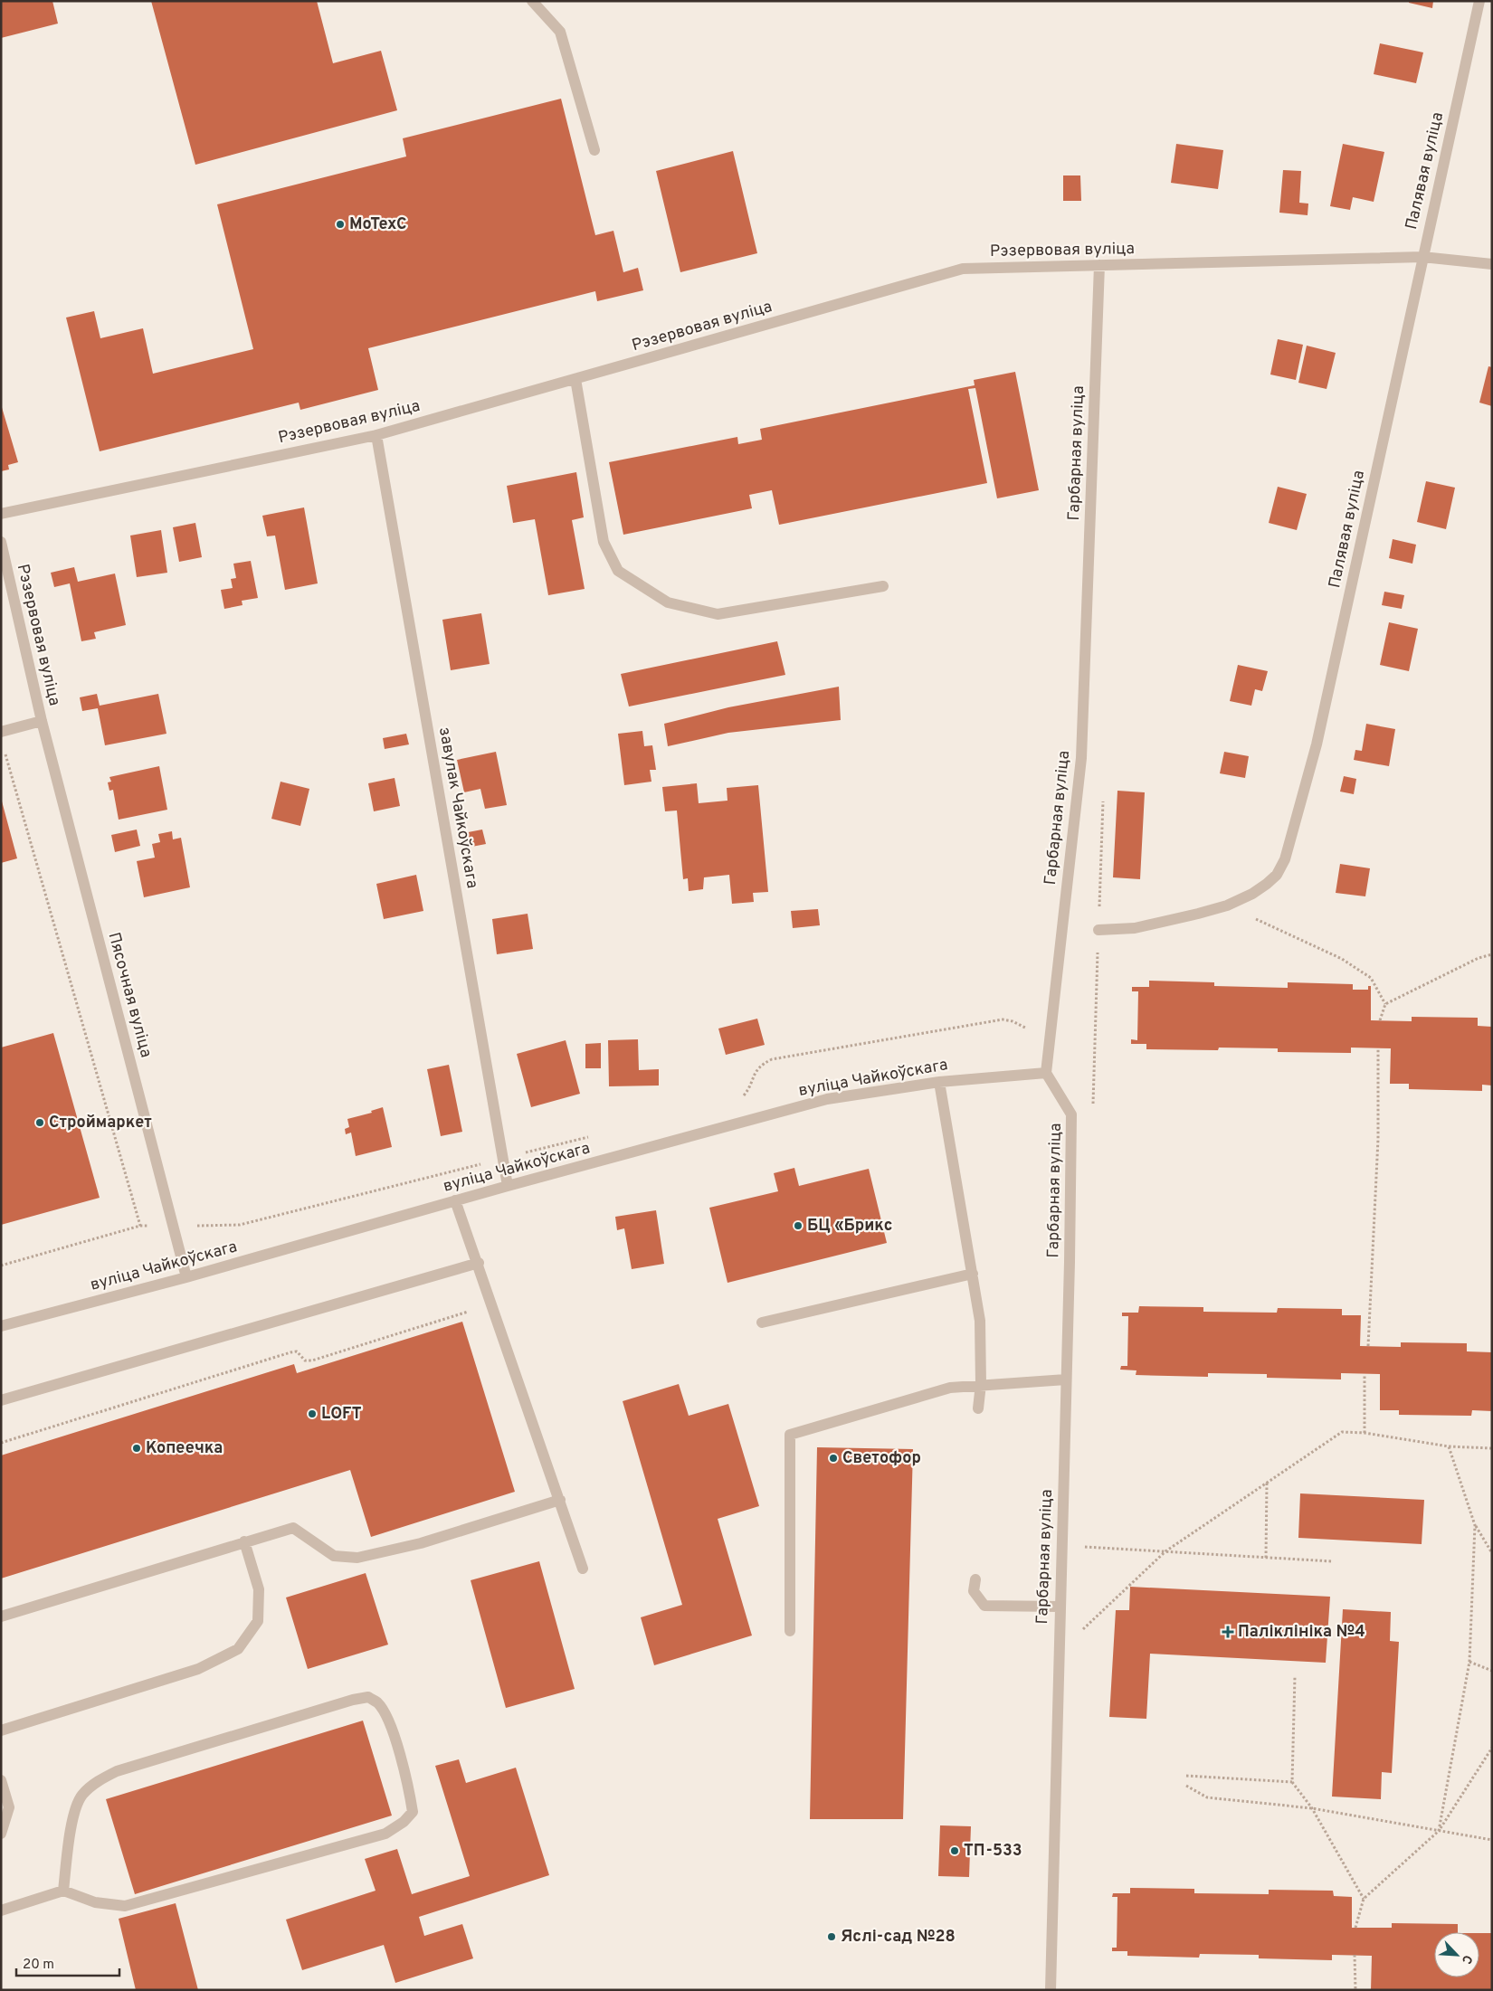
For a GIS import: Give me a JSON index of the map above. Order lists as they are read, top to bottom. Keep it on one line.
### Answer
{"streets":{"street":["Палявая вуліца","Рэзервовая вуліца","Гарбарная вуліца","завулак Чайкоўскага","Пясочная вуліца","вуліца Чайкоўскага"]},"crossings":[["Палявая вуліца","Рэзервовая вуліца"],["Рэзервовая вуліца","Гарбарная вуліца"],["Рэзервовая вуліца","завулак Чайкоўскага"],["Рэзервовая вуліца","Пясочная вуліца"],["Гарбарная вуліца","вуліца Чайкоўскага"],["завулак Чайкоўскага","вуліца Чайкоўскага"],["Пясочная вуліца","вуліца Чайкоўскага"]],"places":{"other":["MoTexC","Строймаркет","БЦ «Брикс","LOFT","Копеечка","Светофор","ТП-533","Яслі-сад №28"],"health":["Паліклініка №4"]},"scale_bar":"20 m","north":"bottom right"}
